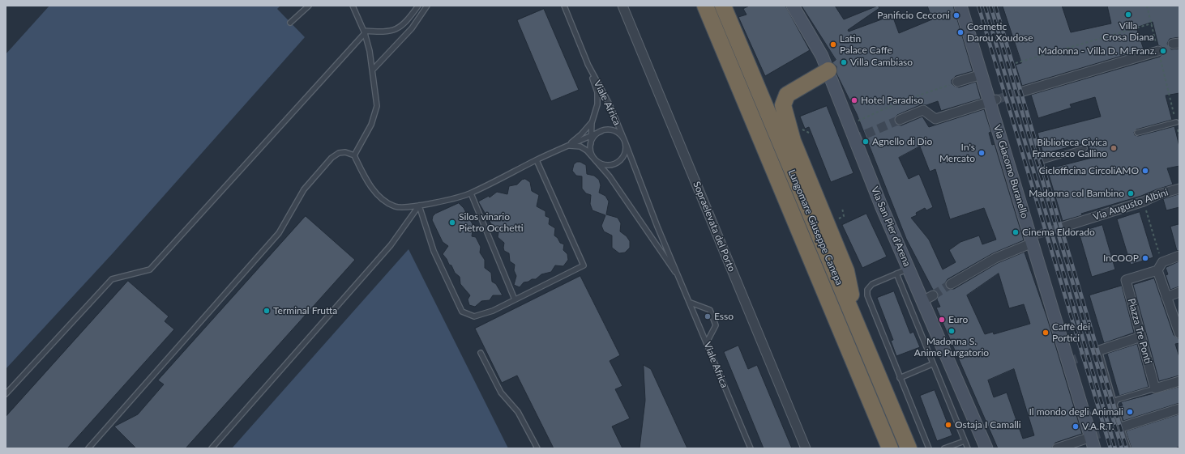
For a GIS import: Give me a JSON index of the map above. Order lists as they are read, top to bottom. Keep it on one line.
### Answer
{"streets":{"highway":["Lungomare Giuseppe Canepa"],"street":["Via Giacomo Buranello","Via Augusto Albini","Sopraelevata del Porto","Via San Pier d'Arena","Piazza Tre Ponti"],"lane":["Viale Africa"]},"places":["Villa Crosa Diana","Panificio Cecconi","Cosmetic Darou Xoudose","Latin Palace Caffe","Madonna - Villa D. M.Franz.","Villa Cambiaso","Hotel Paradiso","Agnello di Dio","Biblioteca Civica Francesco Gallino","In's Mercato","Ciclofficina CircoliAMO","Madonna col Bambino","Silos vinario Pietro Occhetti","Cinema Eldorado","InCOOP","Terminal Frutta","Esso","Euro","Madonna S. Anime Purgatorio","Caffè dei Portici","Il mondo degli Animali","Ostaja I Camalli","V.A.R.T."]}
